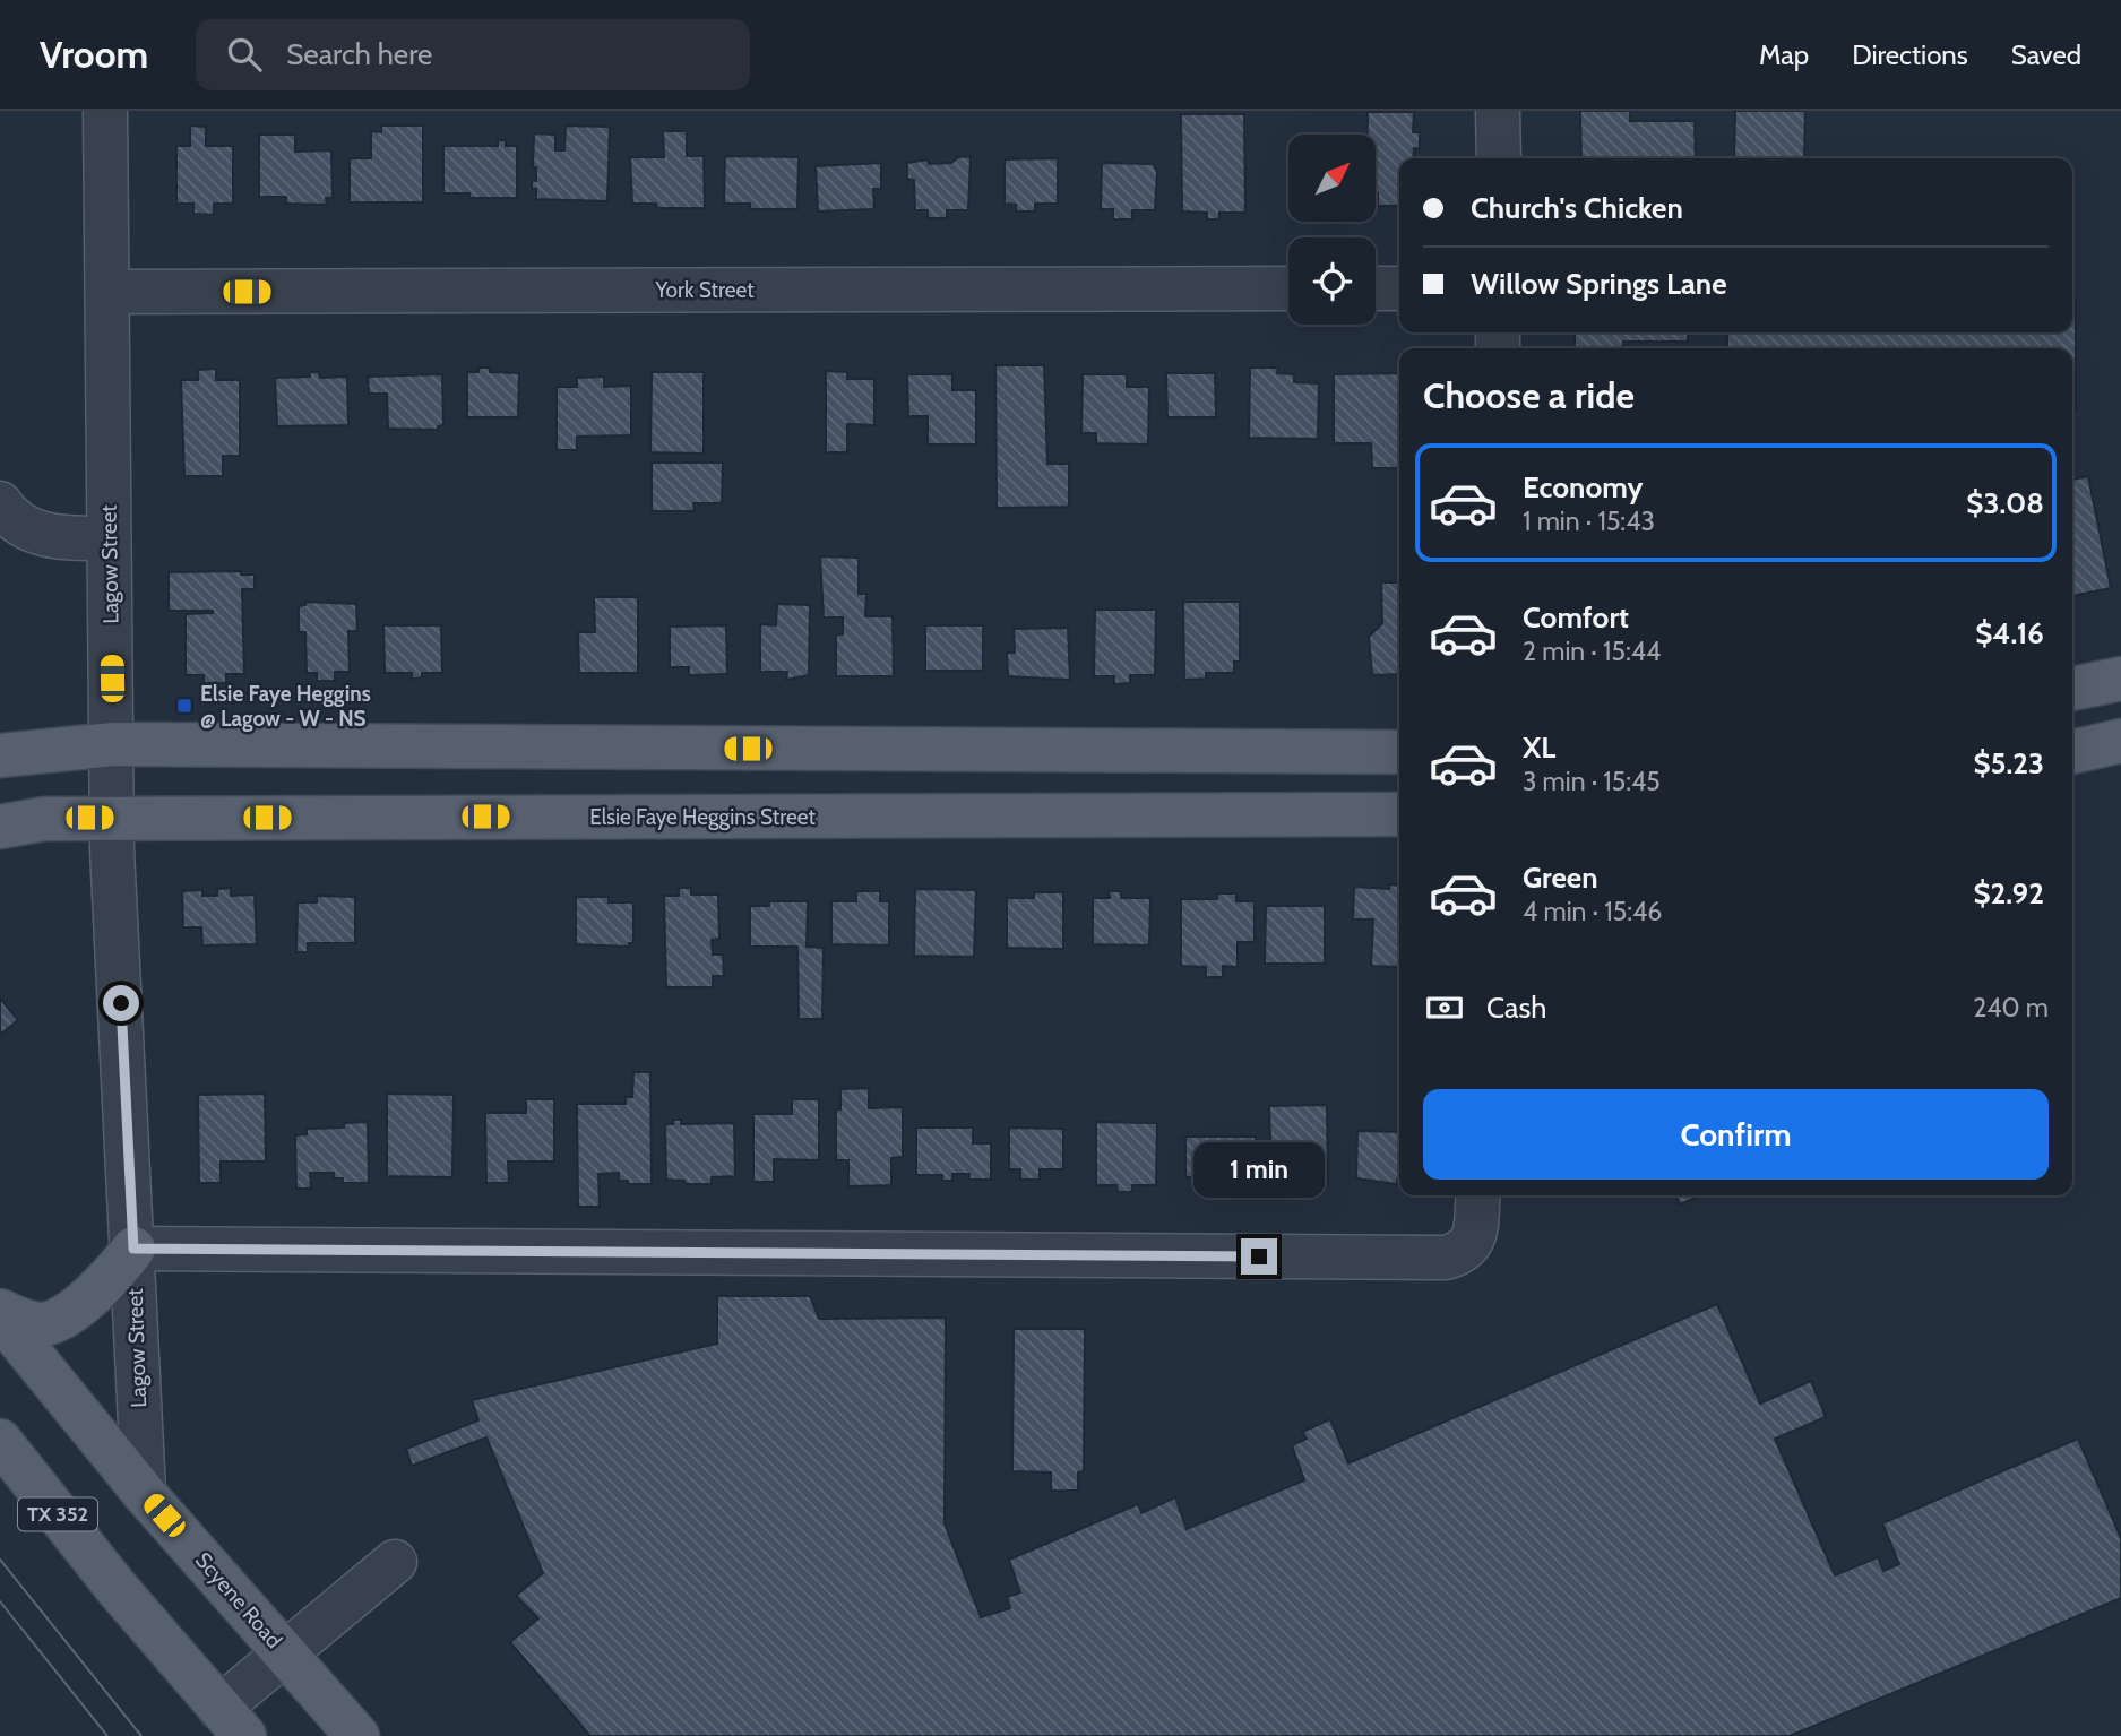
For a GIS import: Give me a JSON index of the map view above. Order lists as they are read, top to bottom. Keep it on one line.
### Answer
{"streets":{"main road":["Elsie Faye Heggins Street","TX 352","Scyene Road"],"street":["York Street","Lagow Street"]},"crossings":[["York Street","Lagow Street"],["Lagow Street","Elsie Faye Heggins Street"],["Lagow Street","Scyene Road"]],"places":{"transit":["Elsie Faye Heggins @ Lagow - W - NS"]},"north":"top right","page":{"header":"Vroom","search":"Search here","nav":["Map","Directions","Saved"],"banner":["Church's Chicken","Willow Springs Lane"],"heading":"Choose a ride","list":[{"name":"Economy","note":"1 min · 15:43","value":"$3.08"},{"name":"Comfort","note":"2 min · 15:44","value":"$4.16"},{"name":"XL","note":"3 min · 15:45","value":"$5.23"},{"name":"Green","note":"4 min · 15:46","value":"$2.92"}],"pay":["Cash","240 m"],"buttons":"Confirm","bubble":"1 min"}}
